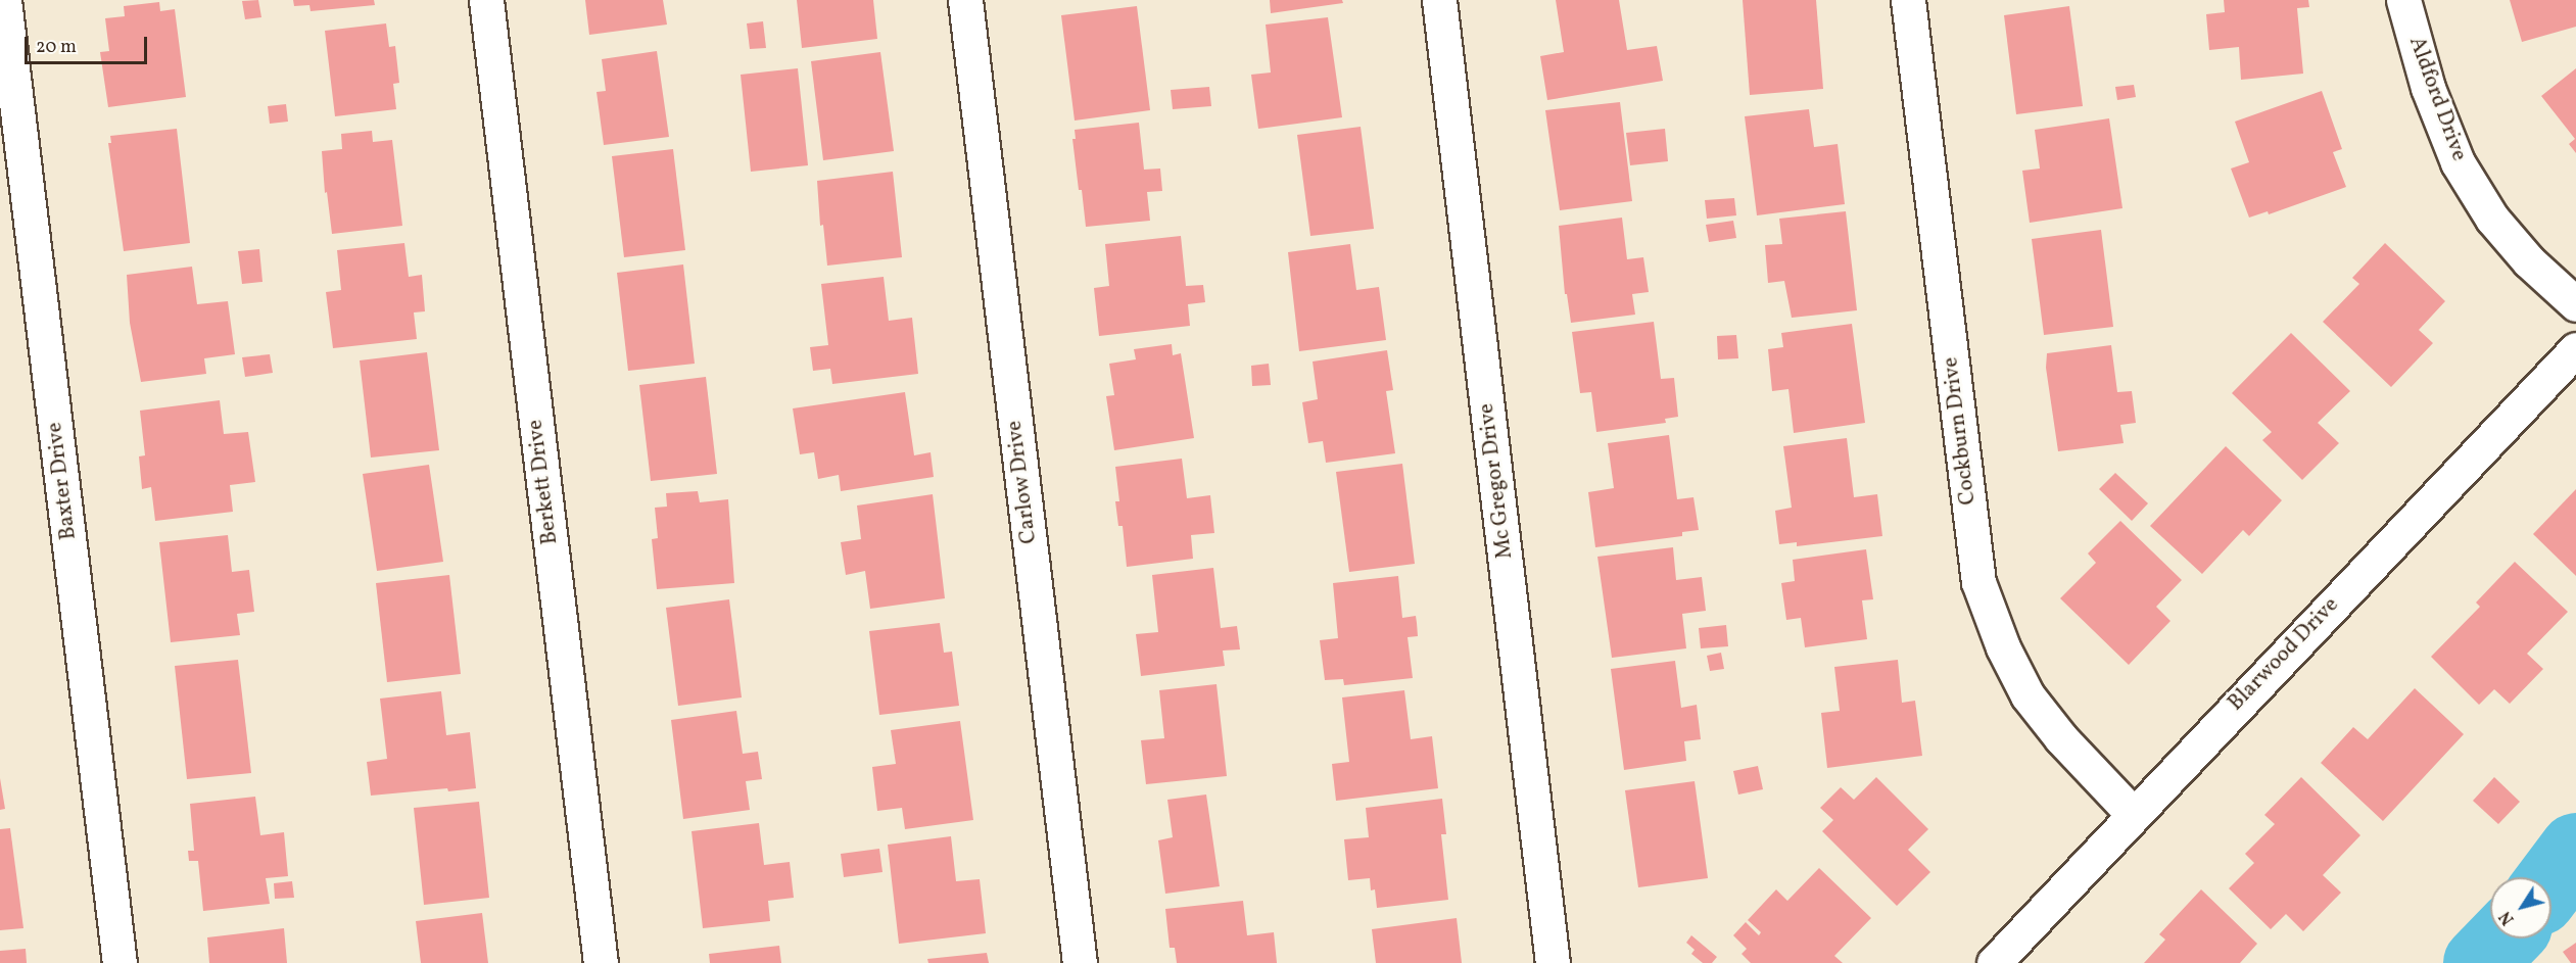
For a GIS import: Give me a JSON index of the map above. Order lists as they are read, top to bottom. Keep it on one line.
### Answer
{"streets":{"street":["Aldford Drive","Cockburn Drive","Baxter Drive","Mc Gregor Drive","Berkett Drive","Carlow Drive","Blarwood Drive"]},"crossings":[["Cockburn Drive","Blarwood Drive"]],"scale_bar":"20 m","north":"bottom left"}
